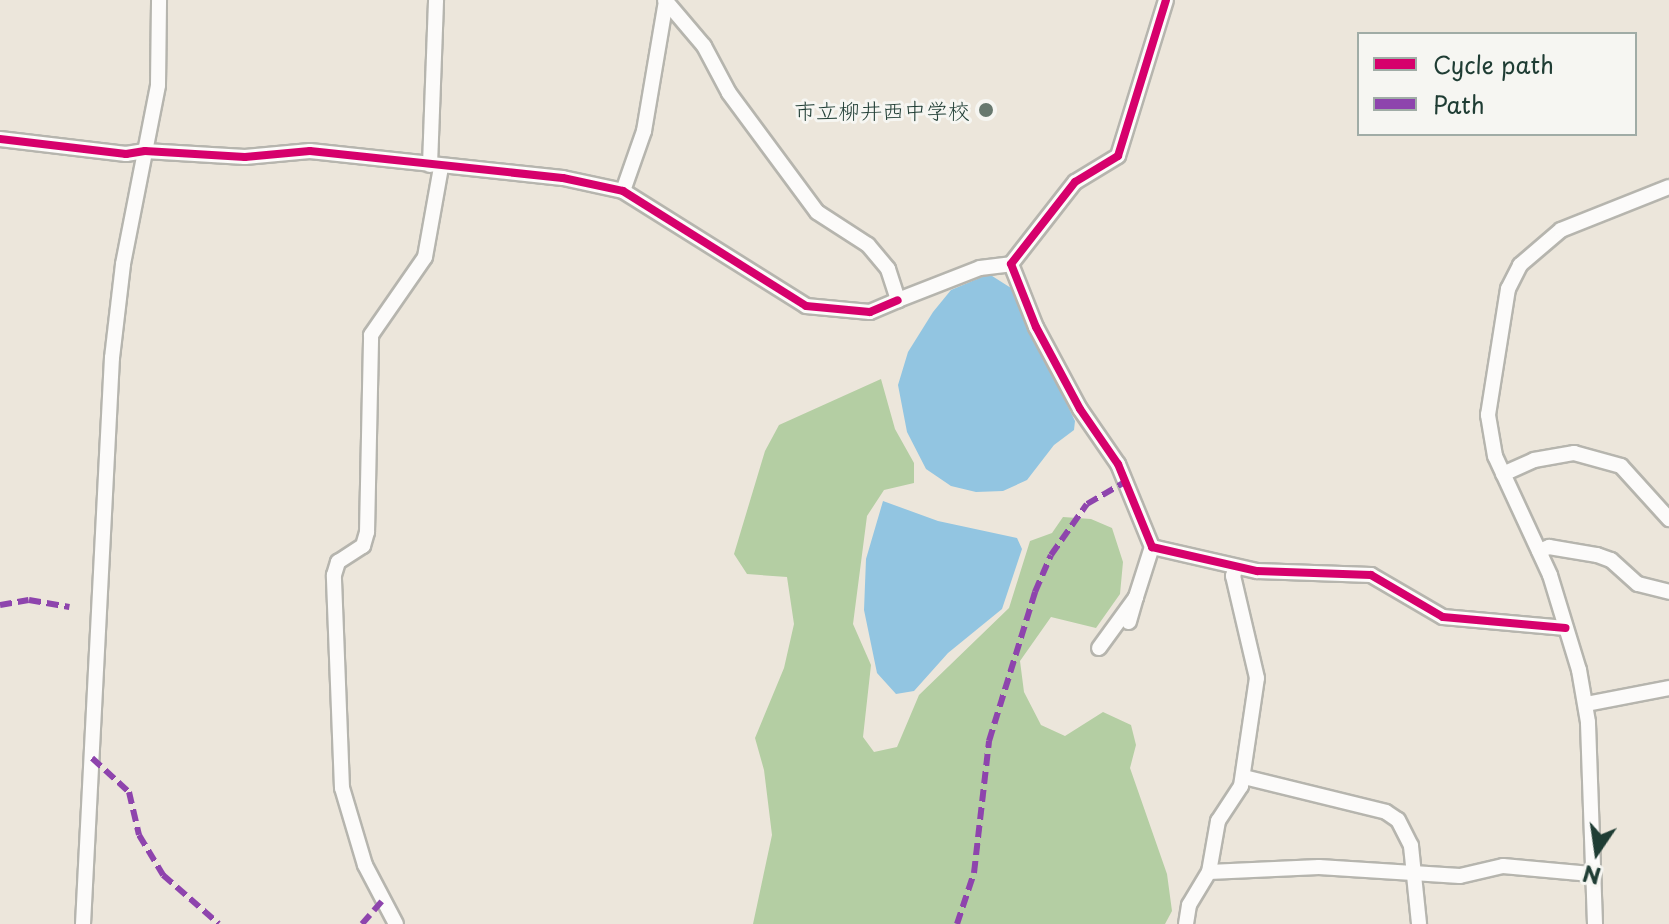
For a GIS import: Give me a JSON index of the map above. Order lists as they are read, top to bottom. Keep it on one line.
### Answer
{"places":["市立柳井西中学校"],"legend":["Cycle path","Path"],"north":"bottom"}
